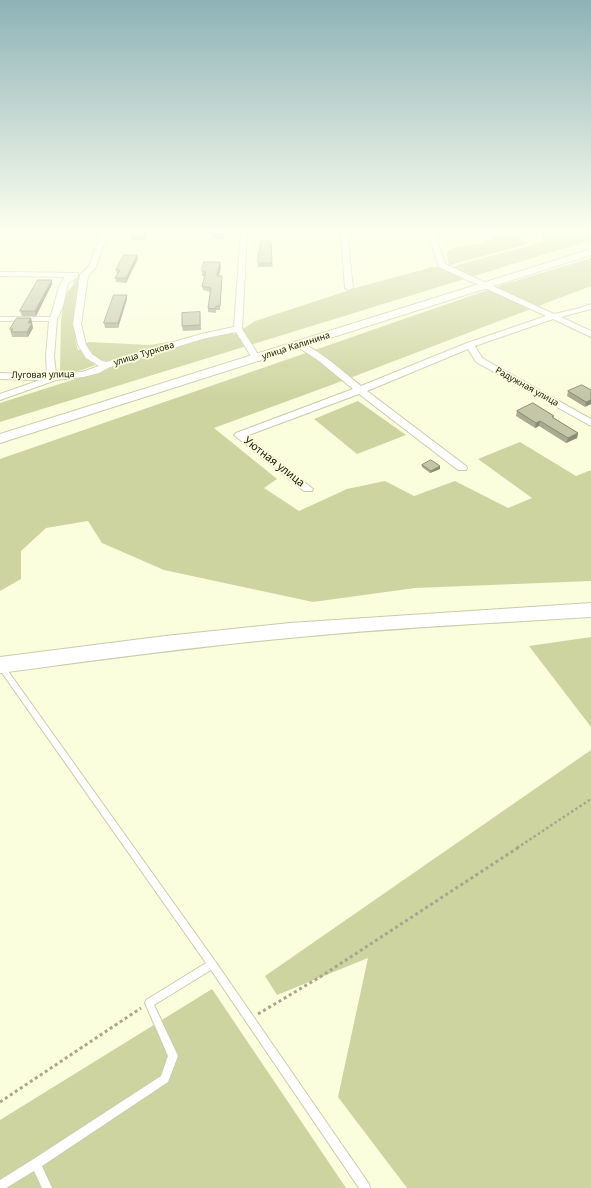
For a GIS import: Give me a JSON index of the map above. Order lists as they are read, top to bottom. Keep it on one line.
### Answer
{"streets":{"main road":["улица Калинина"],"street":["улица Туркова","Луговая улица","Радужная улица","Уютная улица"]},"crossings":[["улица Туркова","Луговая улица"]]}
